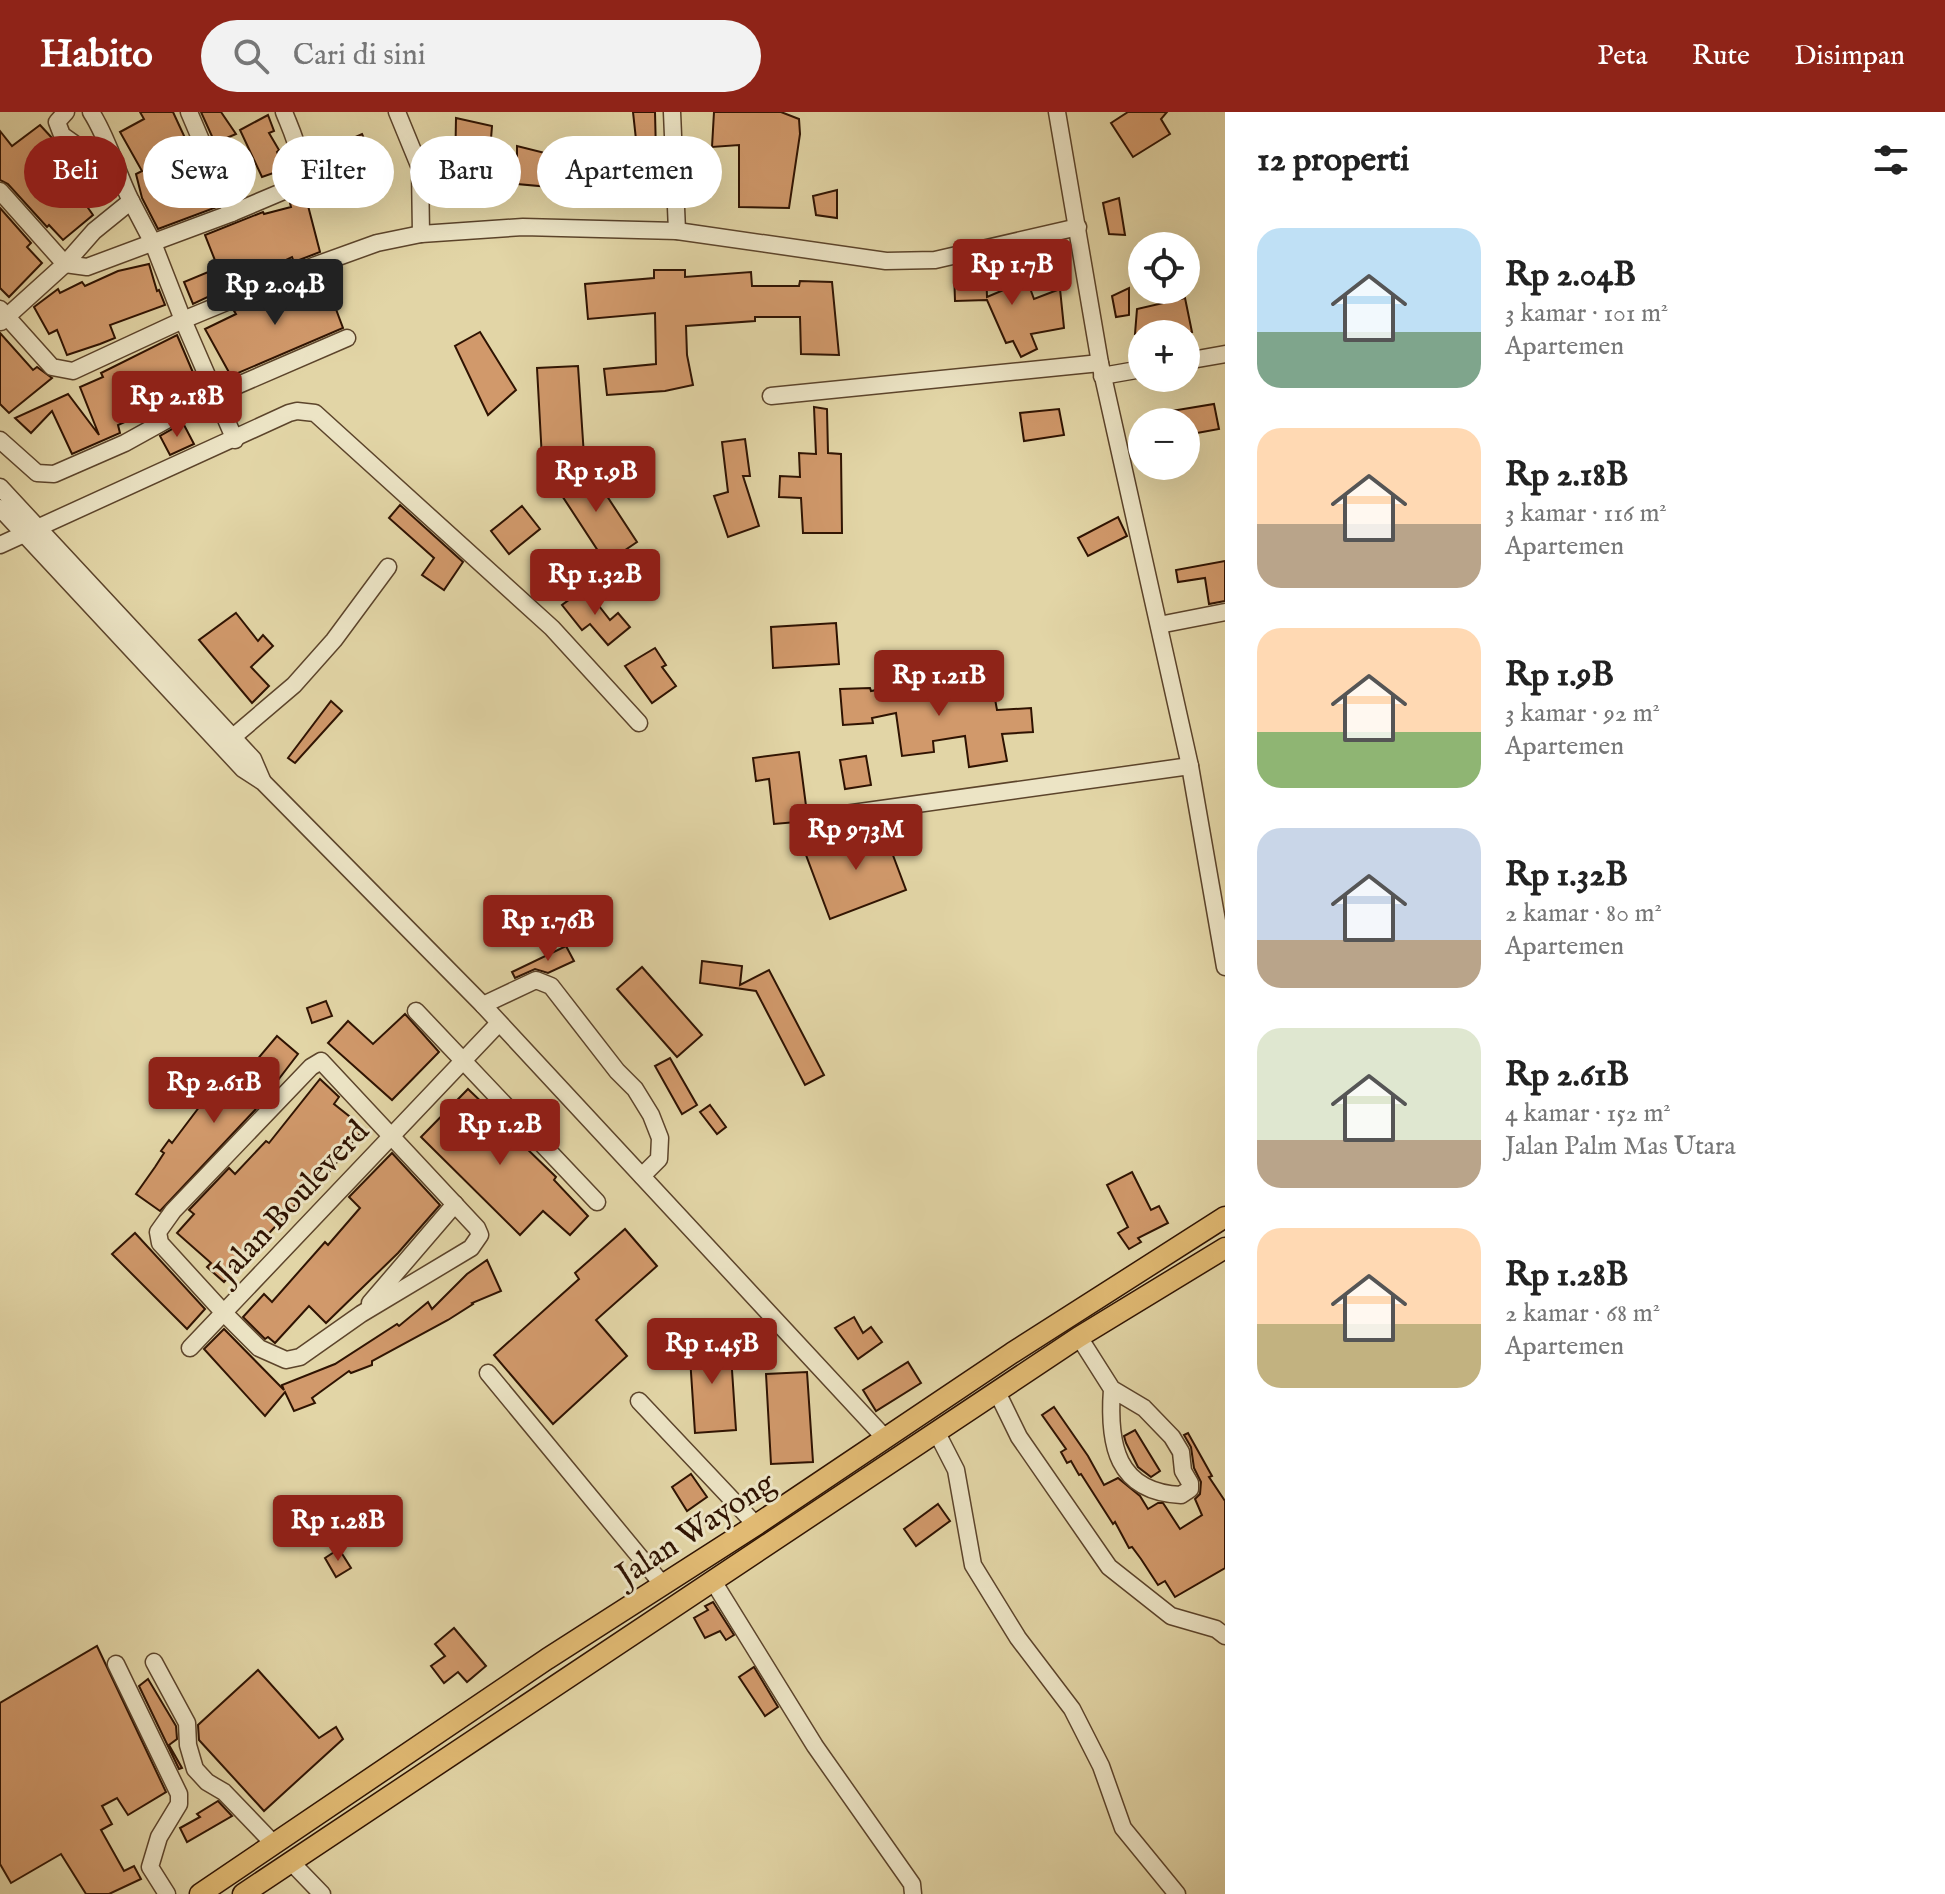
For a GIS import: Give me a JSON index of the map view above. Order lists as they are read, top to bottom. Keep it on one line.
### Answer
{"streets":{"main road":["Jalan Wayong"],"street":["Jalan Bouleverd"]},"page":{"header":"Habito","search":"Cari di sini","nav":["Peta","Rute","Disimpan"],"heading":"12 properti","chip":["Beli","Sewa","Filter","Baru","Apartemen"],"list":[{"name":"Rp 2.04B","note":"3 kamar · 101 m² · Apartemen"},{"name":"Rp 2.18B","note":"3 kamar · 116 m² · Apartemen"},{"name":"Rp 1.9B","note":"3 kamar · 92 m² · Apartemen"},{"name":"Rp 1.32B","note":"2 kamar · 80 m² · Apartemen"},{"name":"Rp 2.61B","note":"4 kamar · 152 m² · Jalan Palm Mas Utara"},{"name":"Rp 1.28B","note":"2 kamar · 68 m² · Apartemen"}],"map_buttons":["+","−"],"price":["Rp 1.7B","Rp 2.04B","Rp 2.18B","Rp 1.9B","Rp 1.32B","Rp 1.21B","Rp 973M","Rp 1.76B","Rp 2.61B","Rp 1.2B","Rp 1.45B","Rp 1.28B"]}}
